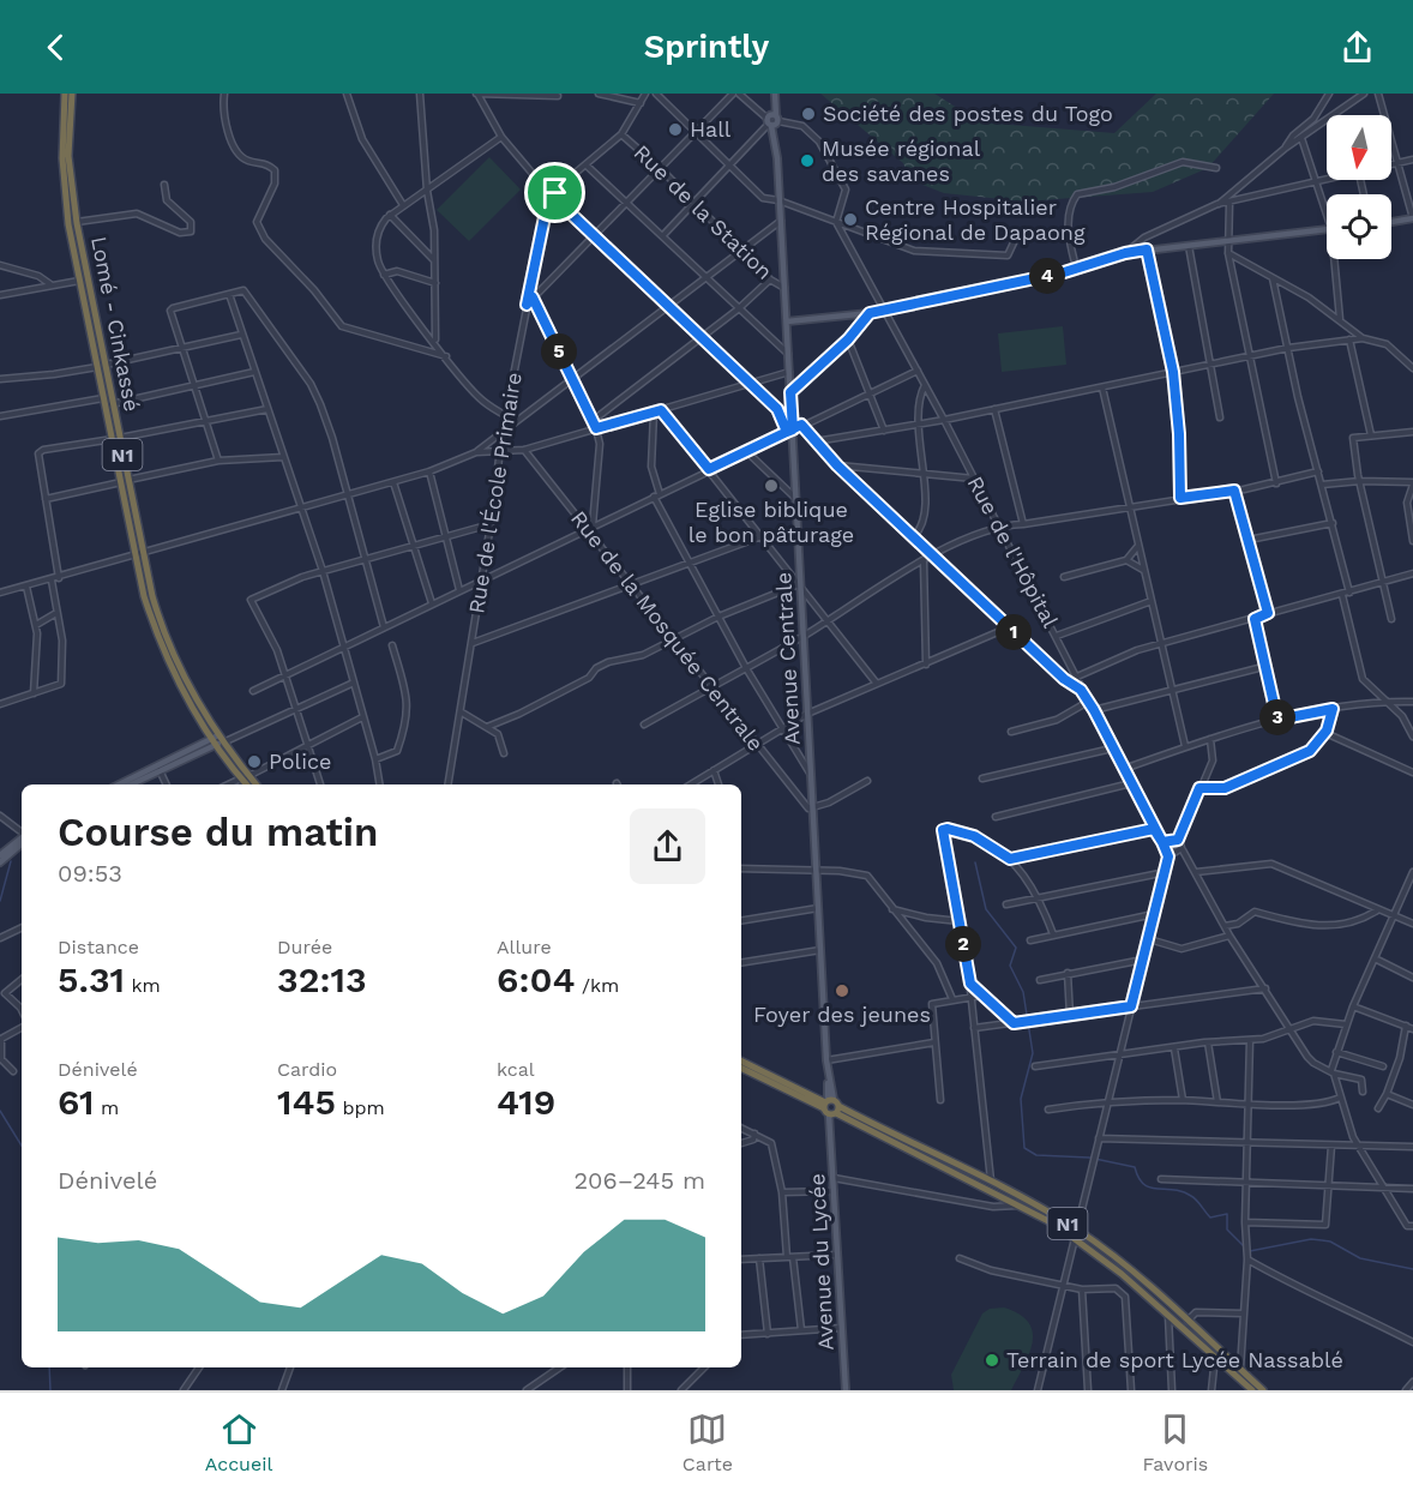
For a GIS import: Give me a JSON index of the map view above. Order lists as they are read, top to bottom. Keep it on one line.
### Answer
{"streets":{"highway":["Lomé - Cinkassé","N1"],"main road":["Avenue Centrale","Avenue du Lycée"],"street":["Rue de la Station","Rue de l'École Primaire","Rue de l'Hôpital","Rue de la Mosquée Centrale"]},"crossings":[["Rue de la Station","Avenue Centrale"],["N1","Avenue Centrale"],["N1","Avenue du Lycée"],["Rue de la Mosquée Centrale","Avenue Centrale"],["Avenue Centrale","Avenue du Lycée"]],"places":["Société des postes du Togo","Hall","Musée régional des savanes","Centre Hospitalier Régional de Dapaong","Eglise biblique le bon pâturage","Police","Foyer des jeunes","Terrain de sport Lycée Nassablé"],"north":"bottom","page":{"header":"Sprintly","pins":["4","5","1","3","2"],"heading":["Course du matin","09:53"],"stats":[["Distance","5.31 km"],["Durée","32:13"],["Allure","6:04 /km"],["Dénivelé","61 m"],["Cardio","145 bpm"],["kcal","419"]],"chart":["Dénivelé","206–245 m"],"tabs":["Accueil","Carte","Favoris"]}}
